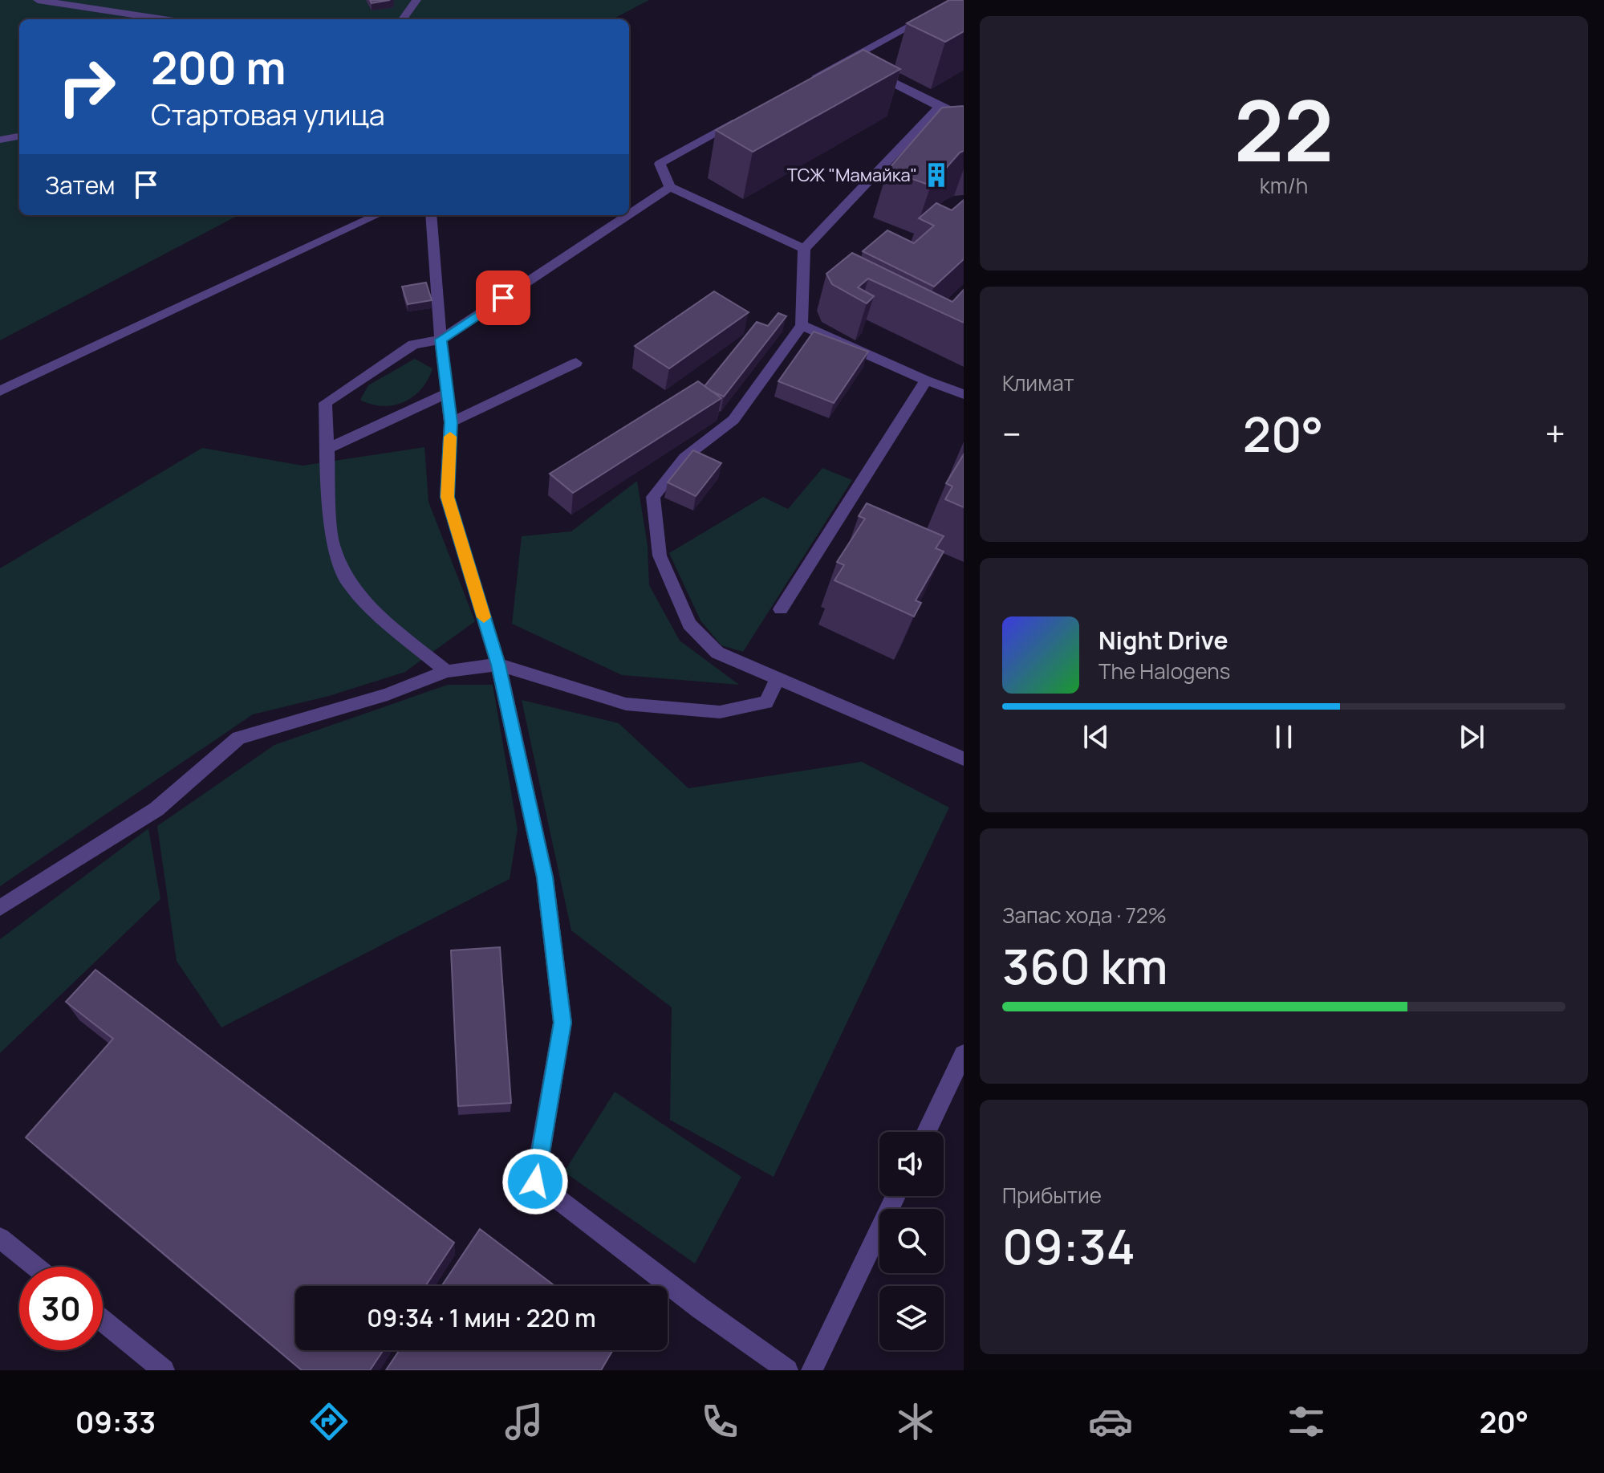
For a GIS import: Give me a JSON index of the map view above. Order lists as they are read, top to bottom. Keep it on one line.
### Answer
{"places":{"building":["ТСЖ \"Мамайка\""]},"page":{"tile":[["22","km/h"],"Климат",["Запас хода · 72%","360 km"],["Прибытие","09:34"]],"turn":["200 m","Стартовая улица"],"then":"Затем","heat":["−","20°","+"],"song":["Night Drive","The Halogens"],"limit":"30","trip":"09:34 · 1 мин · 220 m","tabs":["09:33","20°"]}}
